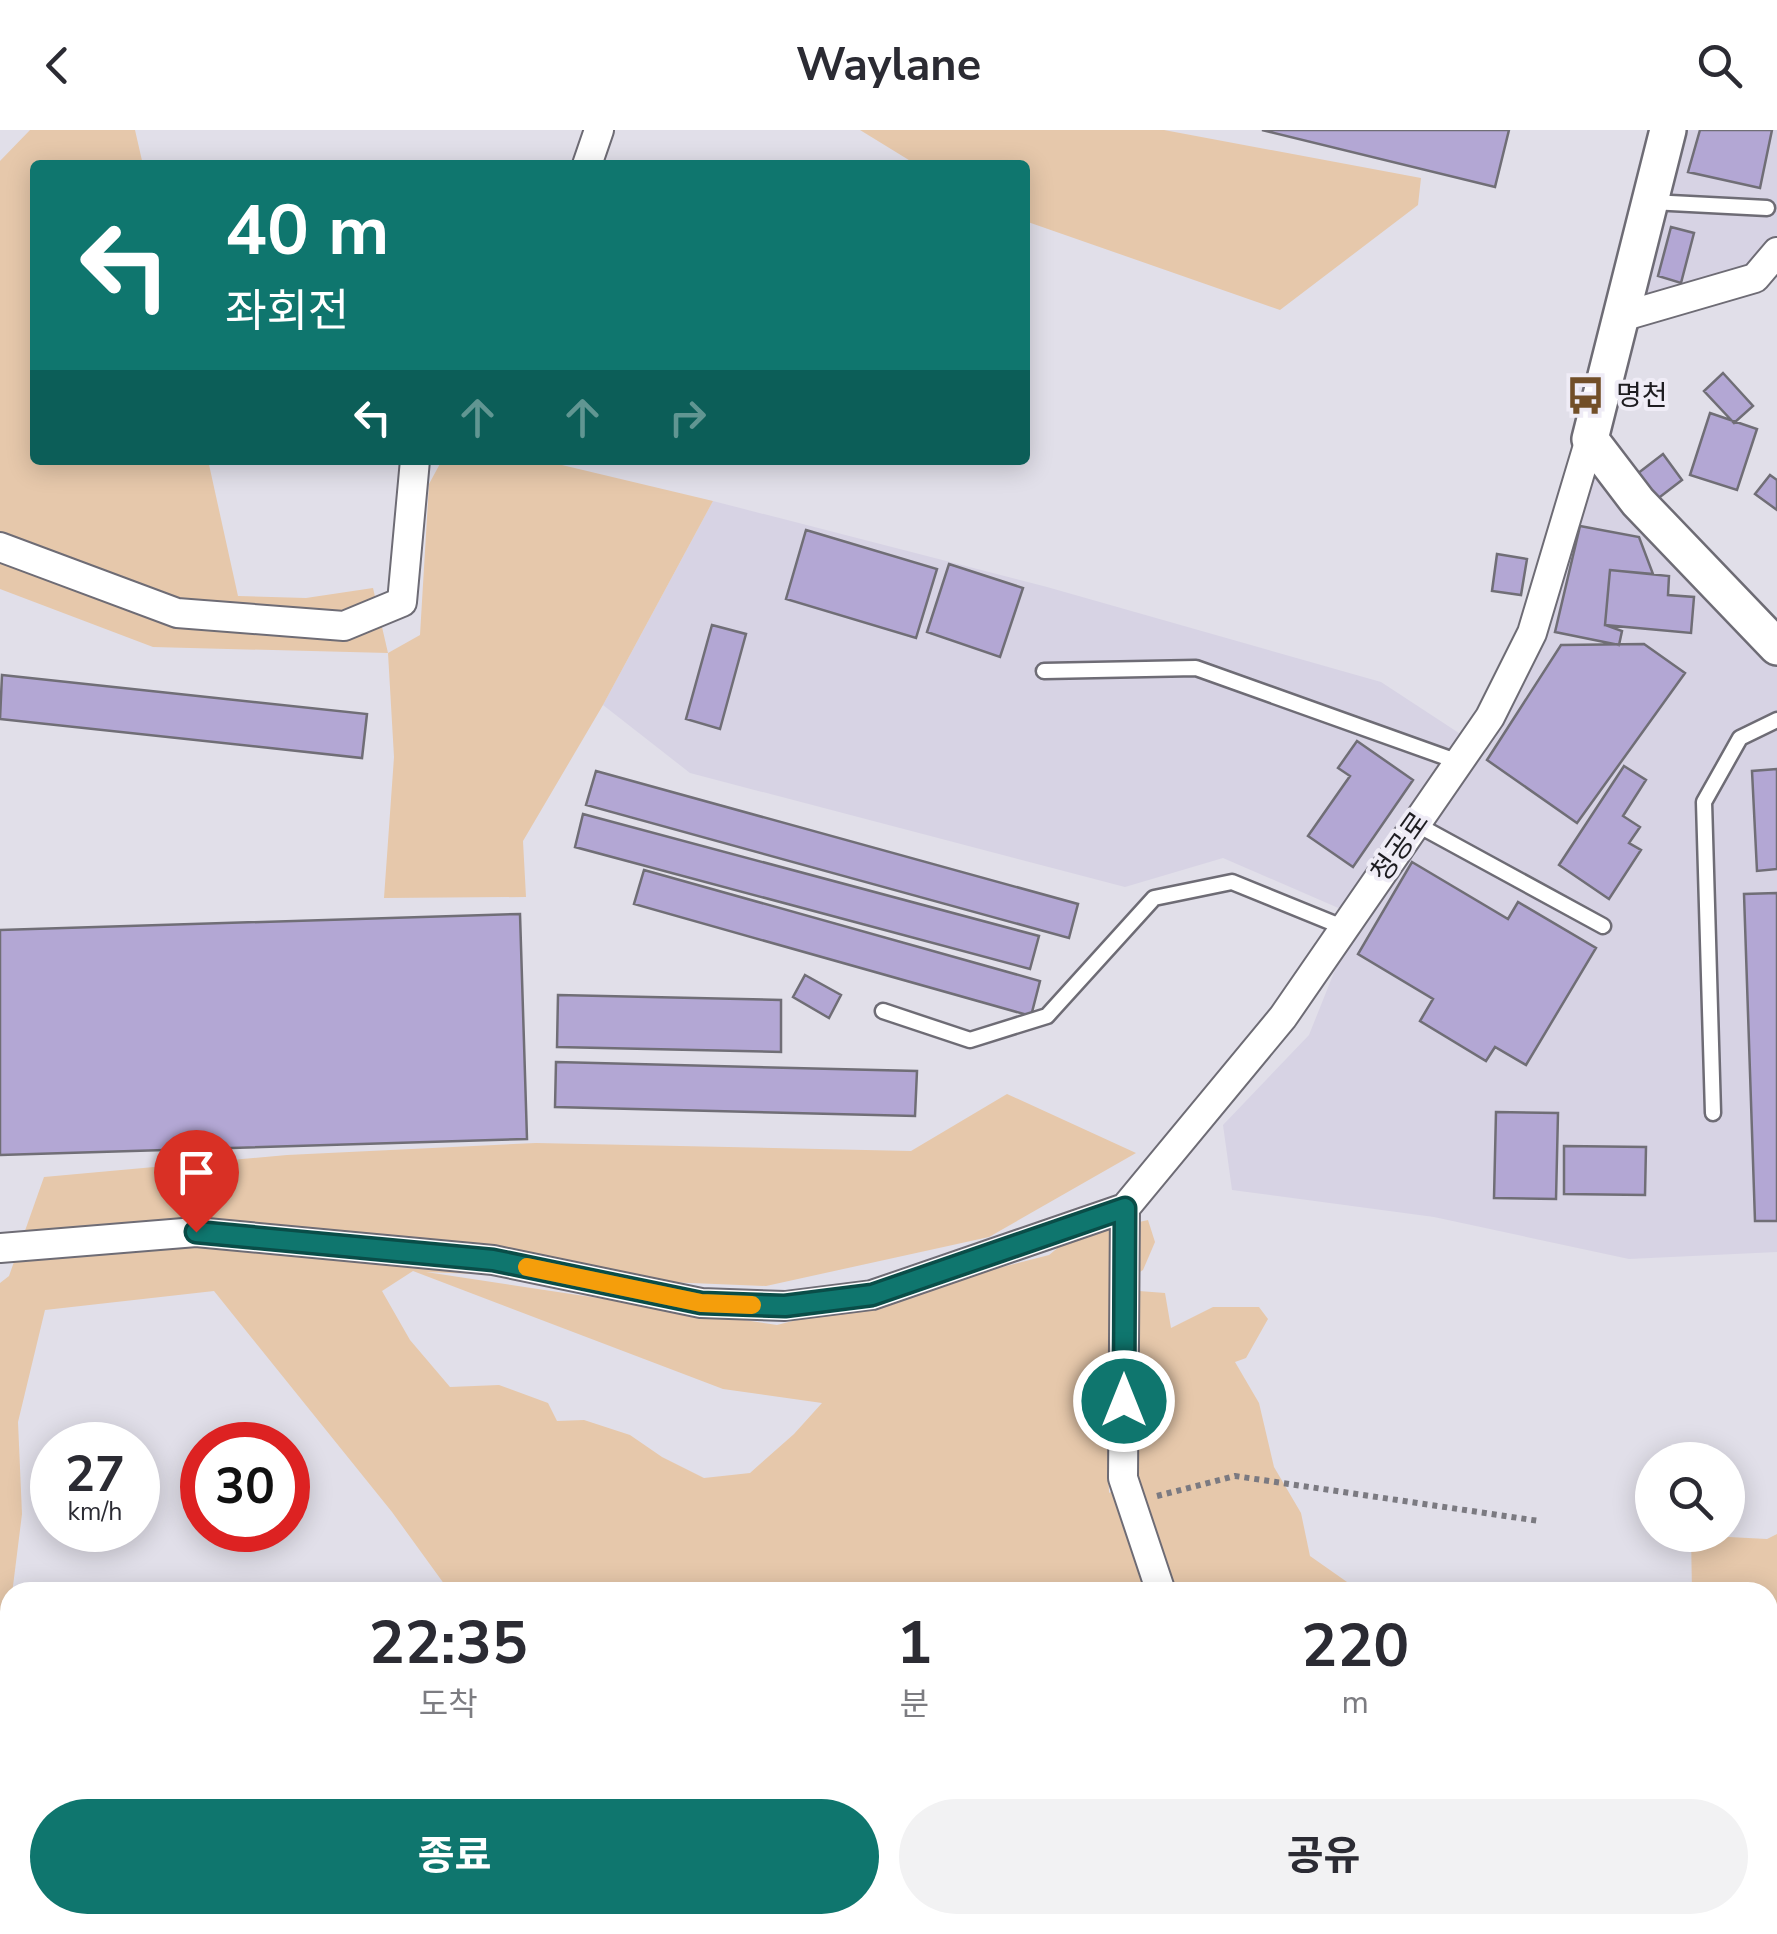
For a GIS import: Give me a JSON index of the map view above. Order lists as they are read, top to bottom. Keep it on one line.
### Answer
{"streets":{"street":["청공로"]},"places":{"bus stop":["명천"]},"page":{"header":"Waylane","turn":["40 m","좌회전"],"speed":"27 km/h","limit":"30","eta":["22:35","도착","1","분","220","m"],"buttons":["종료","공유"]}}
